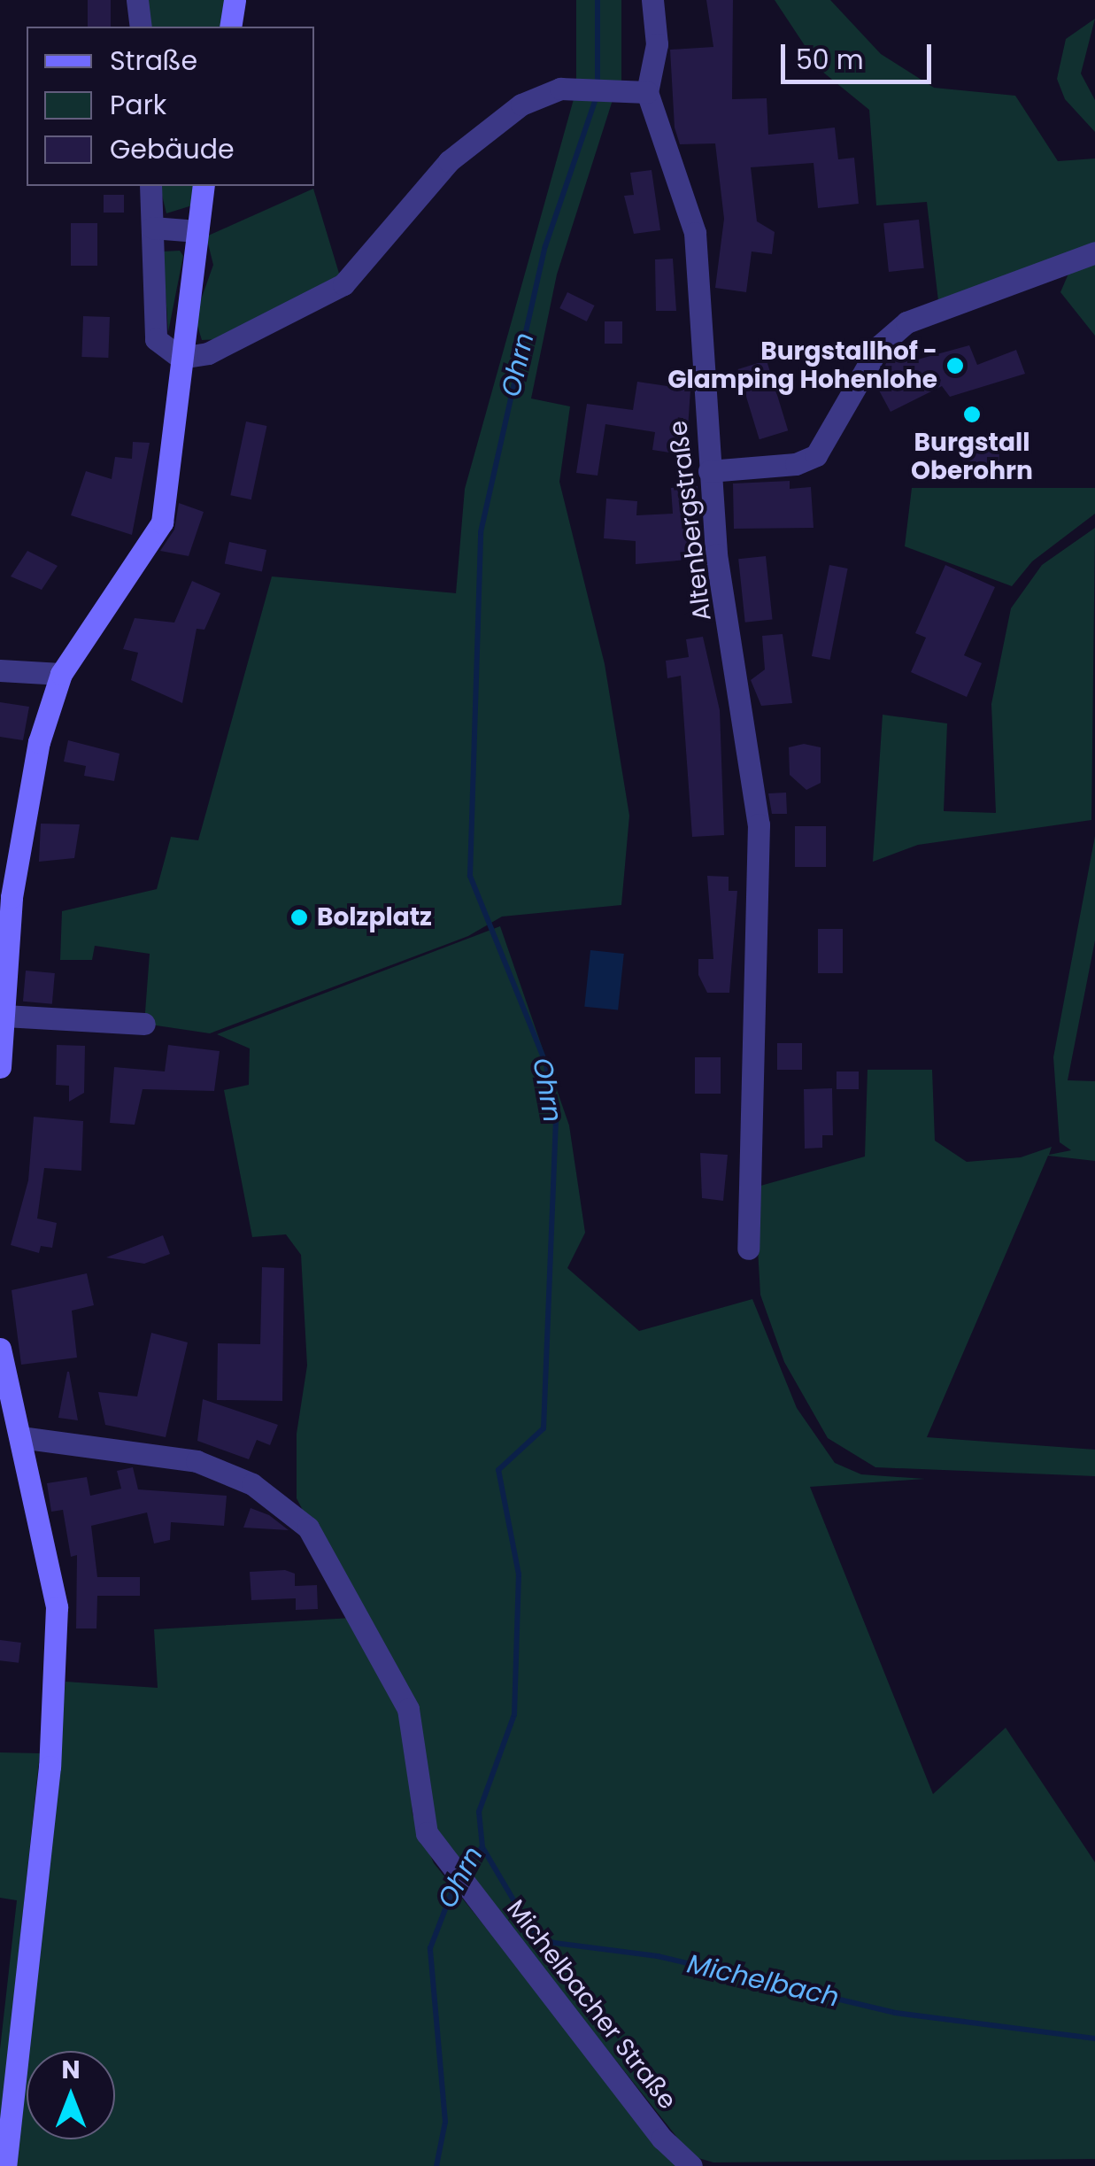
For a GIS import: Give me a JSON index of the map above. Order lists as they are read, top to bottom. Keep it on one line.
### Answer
{"streets":{"street":["Altenbergstraße","Michelbacher Straße"]},"water":["Ohrn","Michelbach"],"places":["Burgstallhof - Glamping Hohenlohe","Burgstall Oberohrn","Bolzplatz"],"legend":["Straße","Park","Gebäude"],"scale_bar":"50 m","north":"top"}
